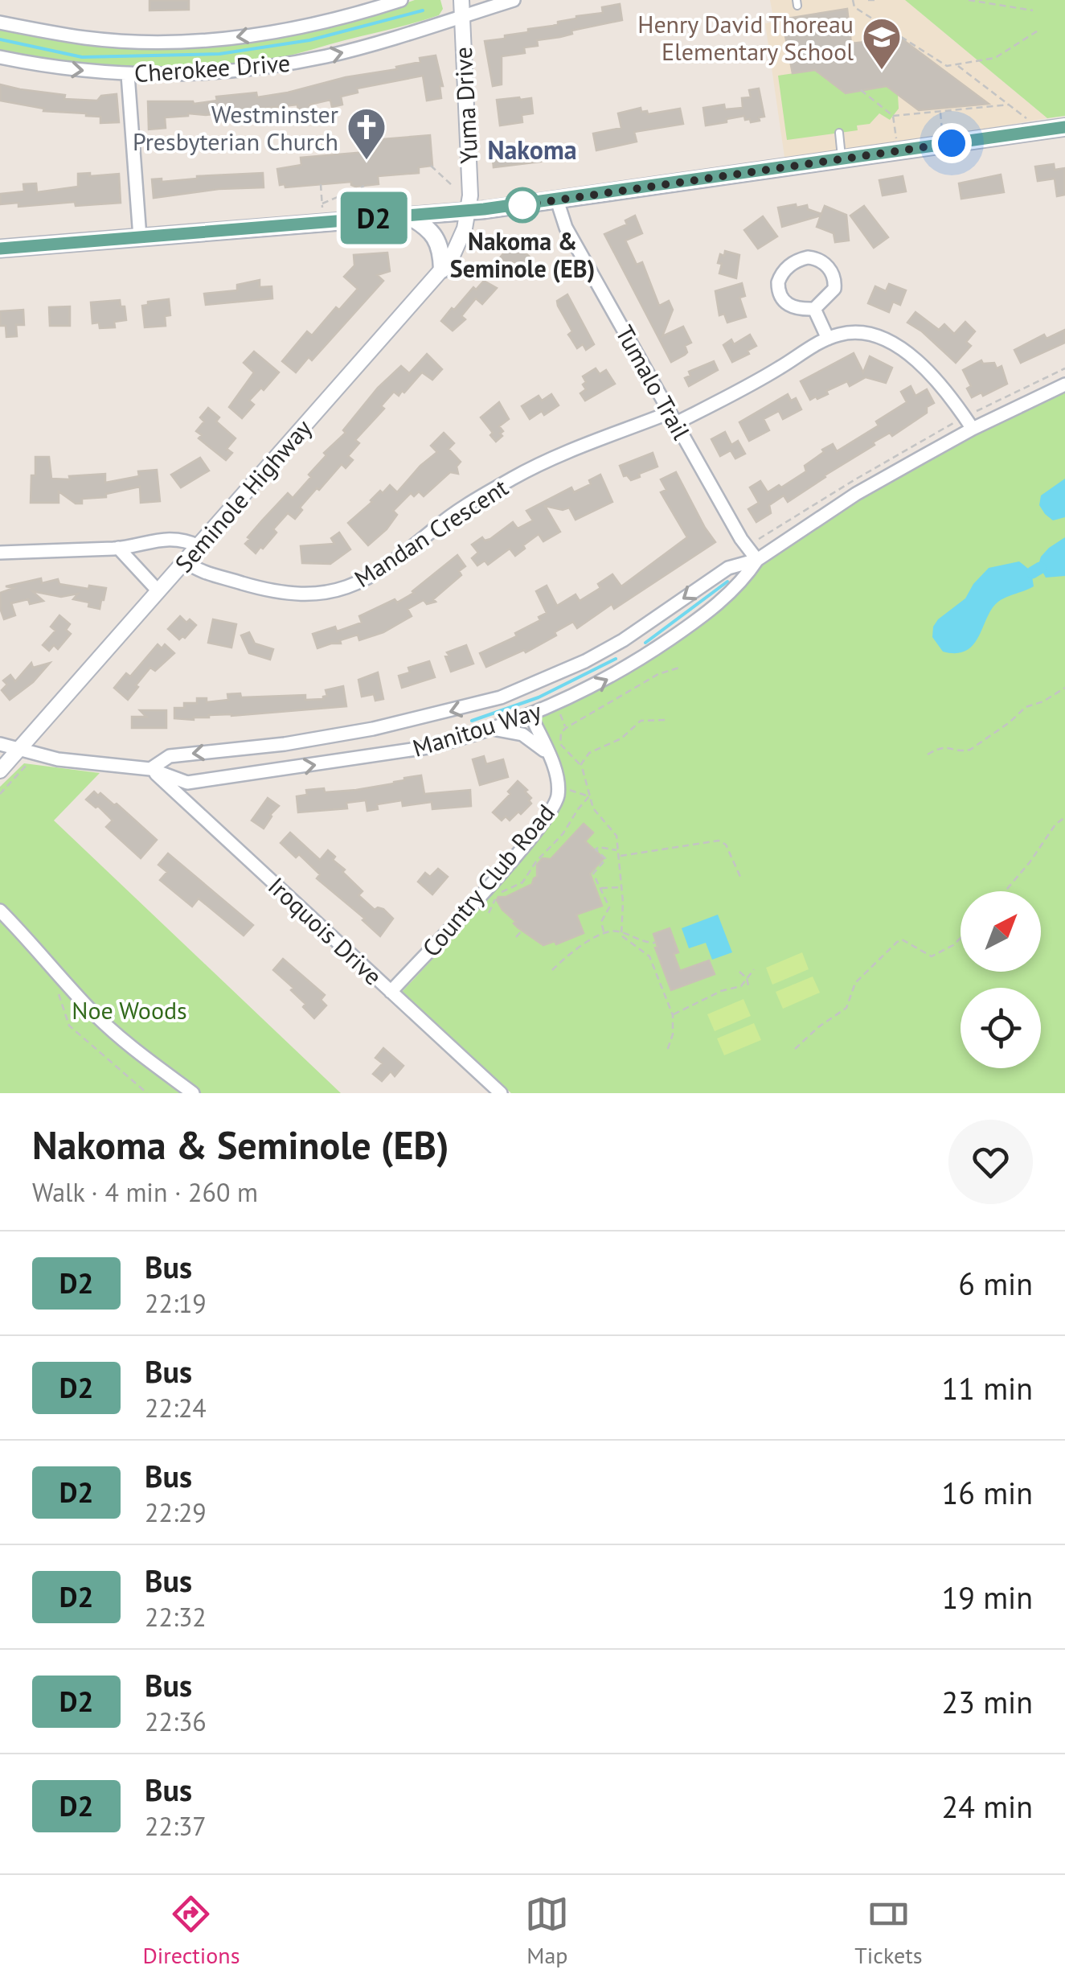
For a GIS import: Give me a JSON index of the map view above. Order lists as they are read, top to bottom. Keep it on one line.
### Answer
{"streets":{"street":["Cherokee Drive","Yuma Drive","Tumalo Trail","Seminole Highway","Mandan Crescent","Manitou Way","Country Club Road","Iroquois Drive"]},"crossings":[["Cherokee Drive","Yuma Drive"],["Yuma Drive","Seminole Highway"],["Tumalo Trail","Mandan Crescent"],["Tumalo Trail","Manitou Way"],["Seminole Highway","Mandan Crescent"],["Seminole Highway","Manitou Way"],["Mandan Crescent","Manitou Way"],["Manitou Way","Country Club Road"],["Manitou Way","Iroquois Drive"],["Country Club Road","Iroquois Drive"]],"districts":["Nakoma"],"parks":["Noe Woods"],"places":{"school or university":["Henry David Thoreau Elementary School"],"church":["Westminster Presbyterian Church"],"other":["Nakoma & Seminole (EB)"]},"lines":["bus line D2"],"north":"top right","page":{"on_map":"D2","heading":["Nakoma & Seminole (EB)","Walk · 4 min · 260 m"],"list":[{"mark":"D2","name":"Bus","note":"22:19","value":"6 min"},{"mark":"D2","name":"Bus","note":"22:24","value":"11 min"},{"mark":"D2","name":"Bus","note":"22:29","value":"16 min"},{"mark":"D2","name":"Bus","note":"22:32","value":"19 min"},{"mark":"D2","name":"Bus","note":"22:36","value":"23 min"},{"mark":"D2","name":"Bus","note":"22:37","value":"24 min"}],"tabs":["Directions","Map","Tickets"]}}
